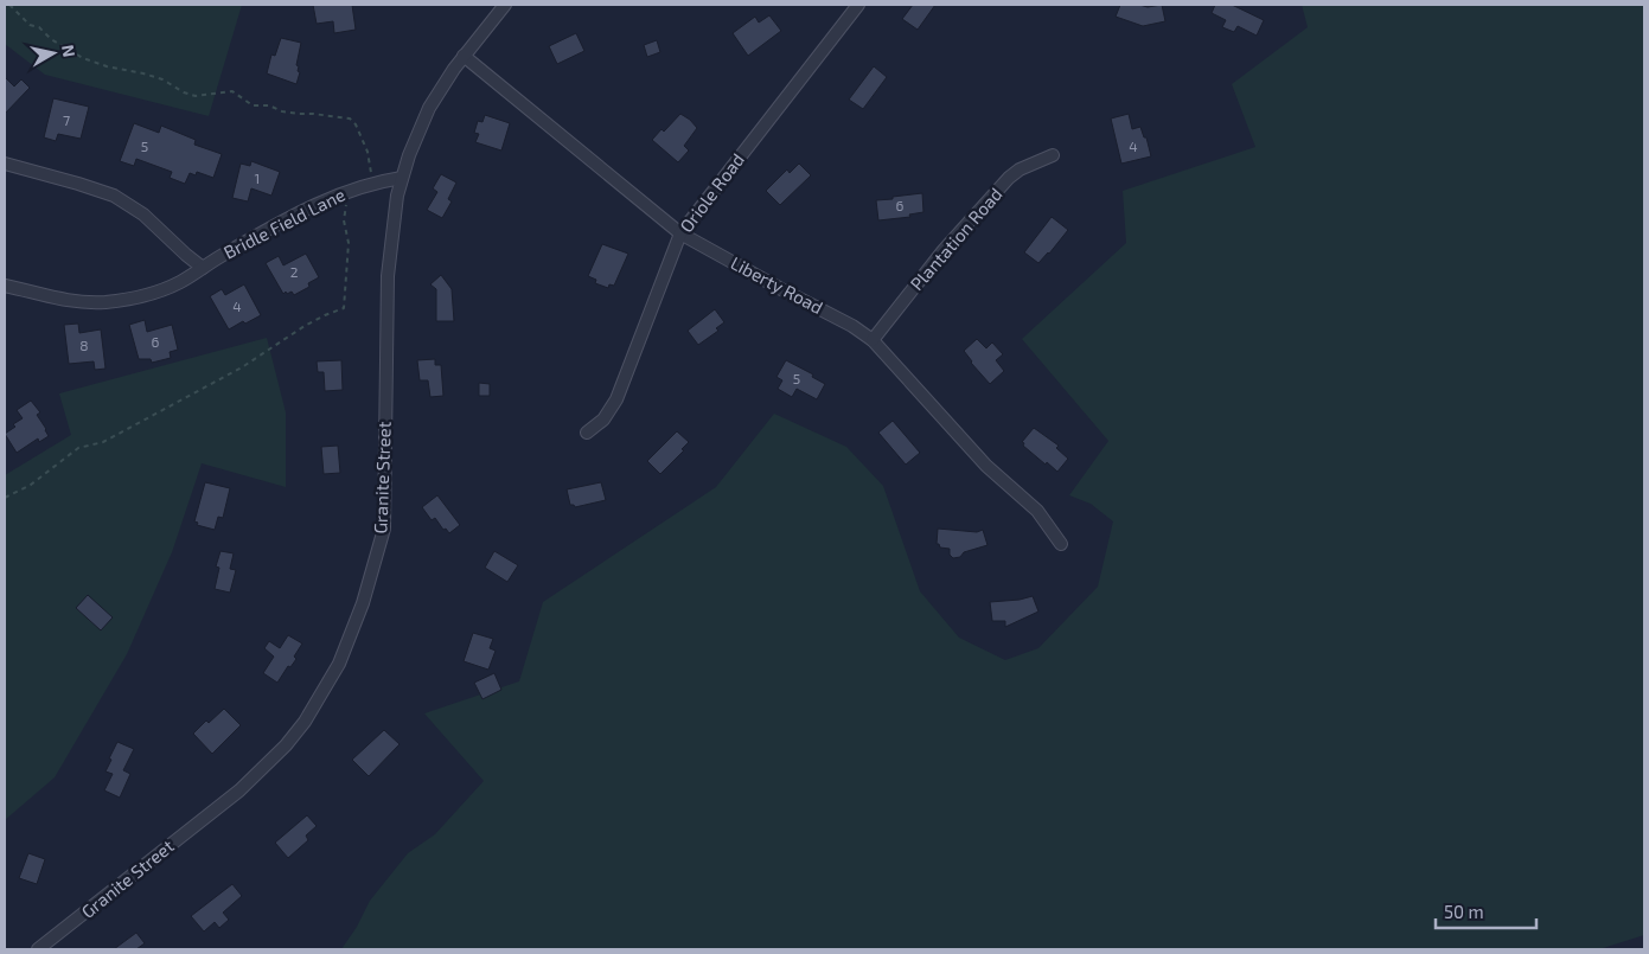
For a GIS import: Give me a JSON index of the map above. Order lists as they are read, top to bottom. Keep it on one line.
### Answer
{"streets":{"street":["Oriole Road","Bridle Field Lane","Plantation Road","Liberty Road","Granite Street"]},"crossings":[["Oriole Road","Liberty Road"],["Bridle Field Lane","Granite Street"],["Plantation Road","Liberty Road"],["Liberty Road","Granite Street"]],"house_numbers":["7","5","4","1","6","2","4","6","8","5"],"scale_bar":"50 m","north":"right"}
